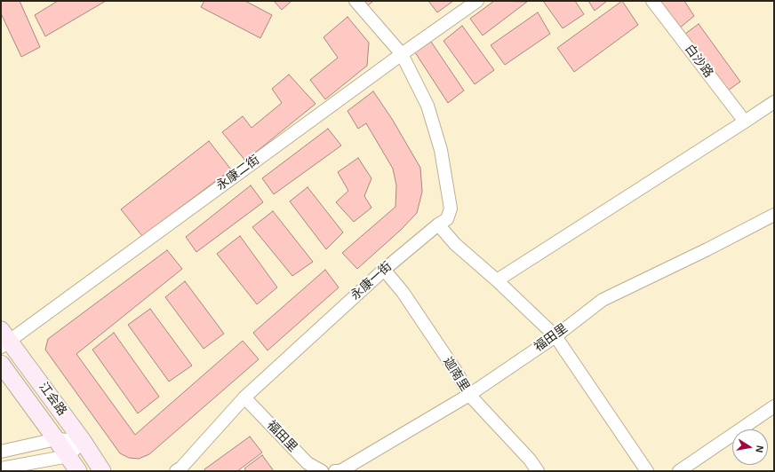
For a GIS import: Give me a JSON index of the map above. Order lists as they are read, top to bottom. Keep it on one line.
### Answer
{"streets":{"main road":["江会路"],"street":["白沙路","永康二街","永康一街","福田里","迦南里"]},"crossings":[["永康二街","永康一街"],["永康二街","江会路"],["永康一街","福田里"],["永康一街","迦南里"],["福田里","迦南里"]],"north":"right"}
